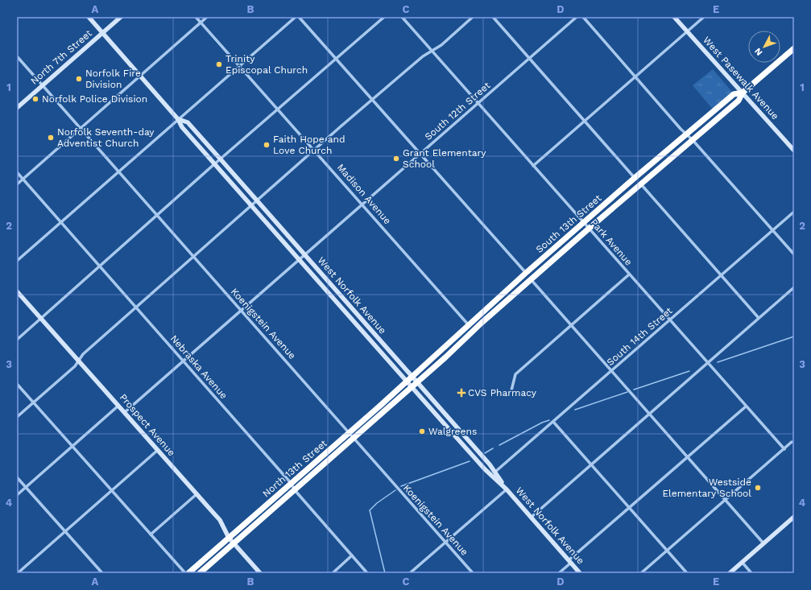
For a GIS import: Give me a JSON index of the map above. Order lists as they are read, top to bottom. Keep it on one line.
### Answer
{"streets":{"highway":["South 13th Street","North 13th Street"],"main road":["North 7th Street","West Pasewalk Avenue","West Norfolk Avenue","Prospect Avenue"],"street":["South 12th Street","Madison Avenue","Park Avenue","Koenigstein Avenue","South 14th Street","Nebraska Avenue"]},"crossings":[["North 7th Street","West Norfolk Avenue"],["North 7th Street","Koenigstein Avenue"],["West Pasewalk Avenue","South 13th Street"],["South 12th Street","Madison Avenue"],["South 12th Street","Park Avenue"],["South 12th Street","West Norfolk Avenue"],["South 12th Street","Koenigstein Avenue"],["South 12th Street","Nebraska Avenue"],["South 12th Street","Prospect Avenue"],["Madison Avenue","South 13th Street"],["South 13th Street","Park Avenue"],["South 13th Street","West Norfolk Avenue"],["South 13th Street","North 13th Street"],["Park Avenue","South 14th Street"],["West Norfolk Avenue","South 14th Street"],["West Norfolk Avenue","North 13th Street"],["Koenigstein Avenue","North 13th Street"],["Nebraska Avenue","North 13th Street"],["Prospect Avenue","North 13th Street"]],"places":{"other":["Trinity Episcopal Church","Norfolk Fire Division","Norfolk Police Division","Norfolk Seventh-day Adventist Church","Faith Hope and Love Church","Grant Elementary School","Walgreens","Westside Elementary School"],"health":["CVS Pharmacy"]},"north":"bottom left","grid":{"columns":["A","B","C","D","E"],"rows":["1","2","3","4"]}}
